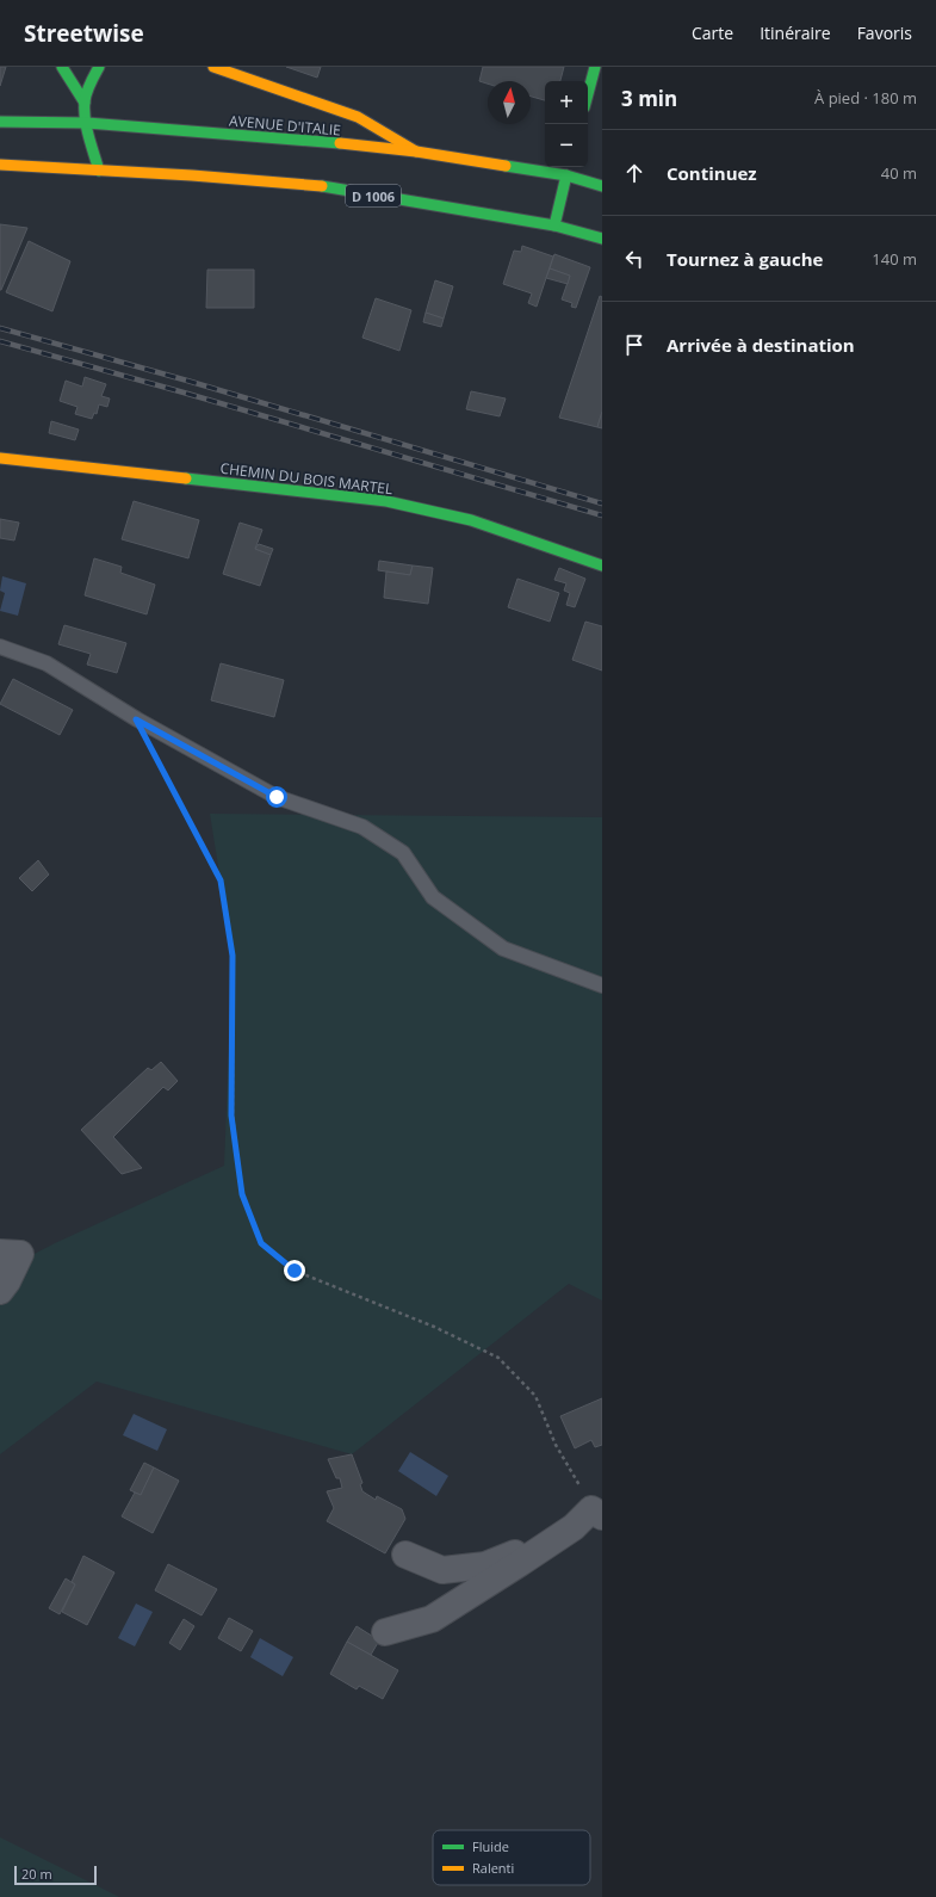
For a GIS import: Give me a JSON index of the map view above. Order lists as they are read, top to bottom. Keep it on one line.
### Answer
{"streets":{"main road":["AVENUE D'ITALIE","D 1006","CHEMIN DU BOIS MARTEL"]},"legend":["Fluide","Ralenti"],"scale_bar":"20 m","north":"top","page":{"header":"Streetwise","nav":["Carte","Itinéraire","Favoris"],"heading":["3 min","À pied · 180 m"],"map_buttons":["+","−"],"list":[["Continuez","40 m"],["Tournez à gauche","140 m"],"Arrivée à destination"],"scale":"20 m"}}
